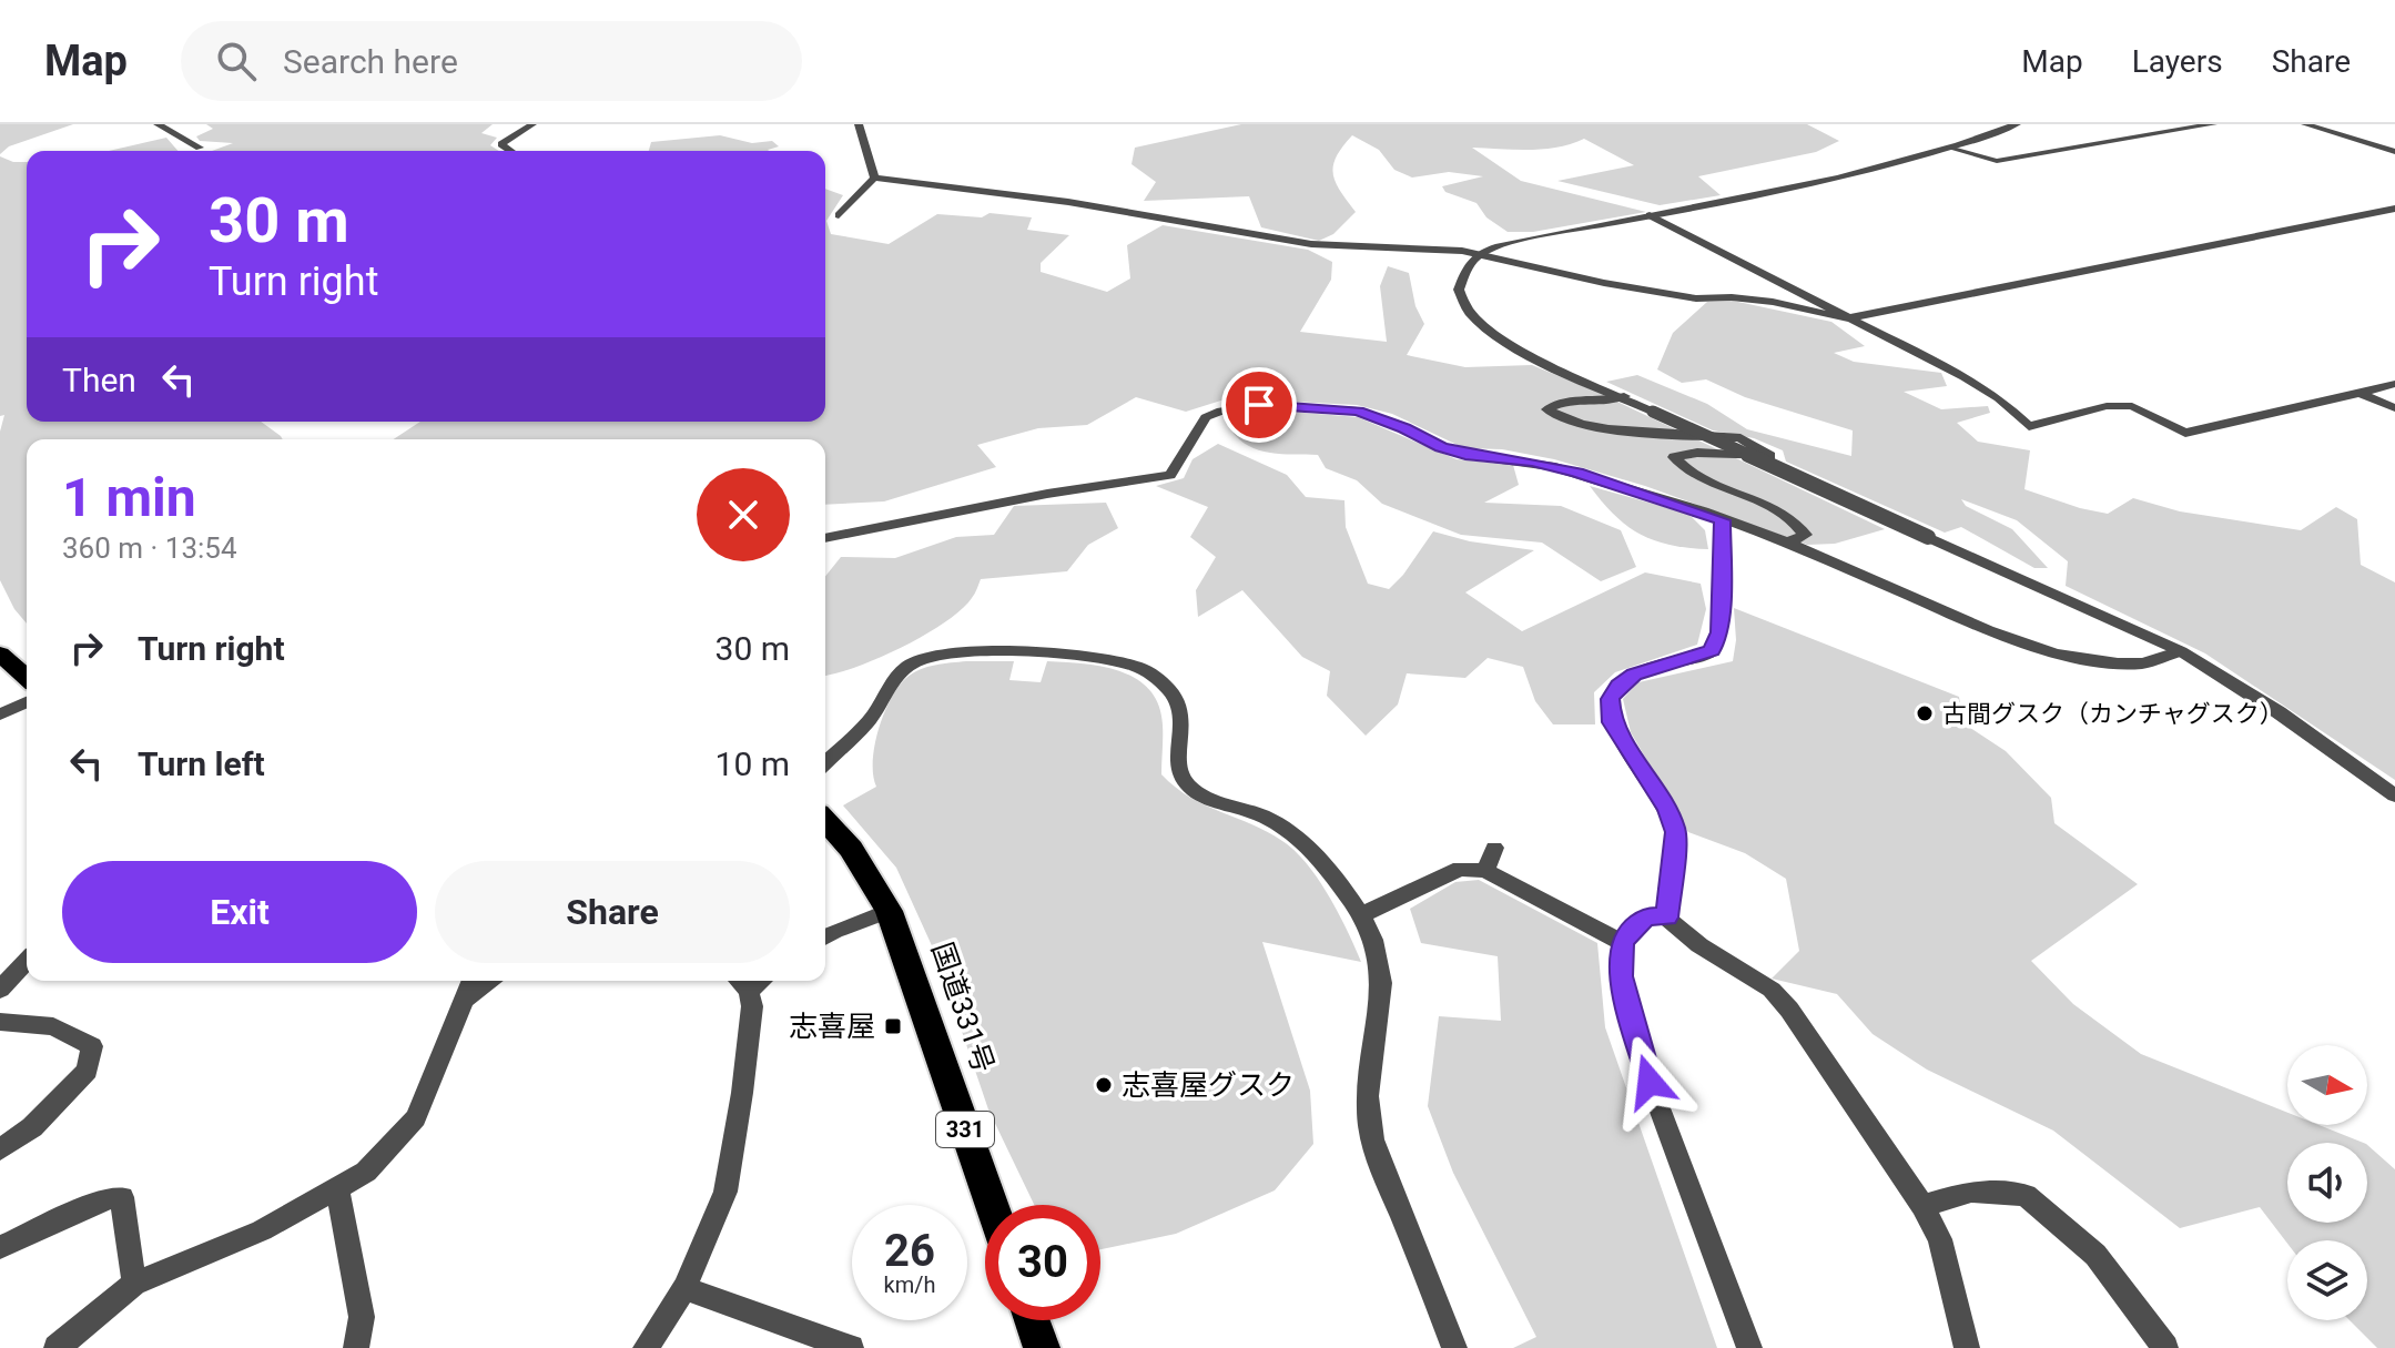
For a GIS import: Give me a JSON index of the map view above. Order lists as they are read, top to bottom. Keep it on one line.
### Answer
{"streets":{"highway":["国道331号","331"]},"places":{"other":["古間グスク（カンチャグスク）","志喜屋グスク"],"transit":["志喜屋"]},"north":"right","page":{"header":"Map","search":"Search here","nav":["Map","Layers","Share"],"turn":["30 m","Turn right"],"then":"Then","heading":["1 min","360 m · 13:54"],"list":[{"name":"Turn right","value":"30 m"},{"name":"Turn left","value":"10 m"}],"buttons":["Exit","Share"],"speed":"26 km/h","limit":"30"}}
